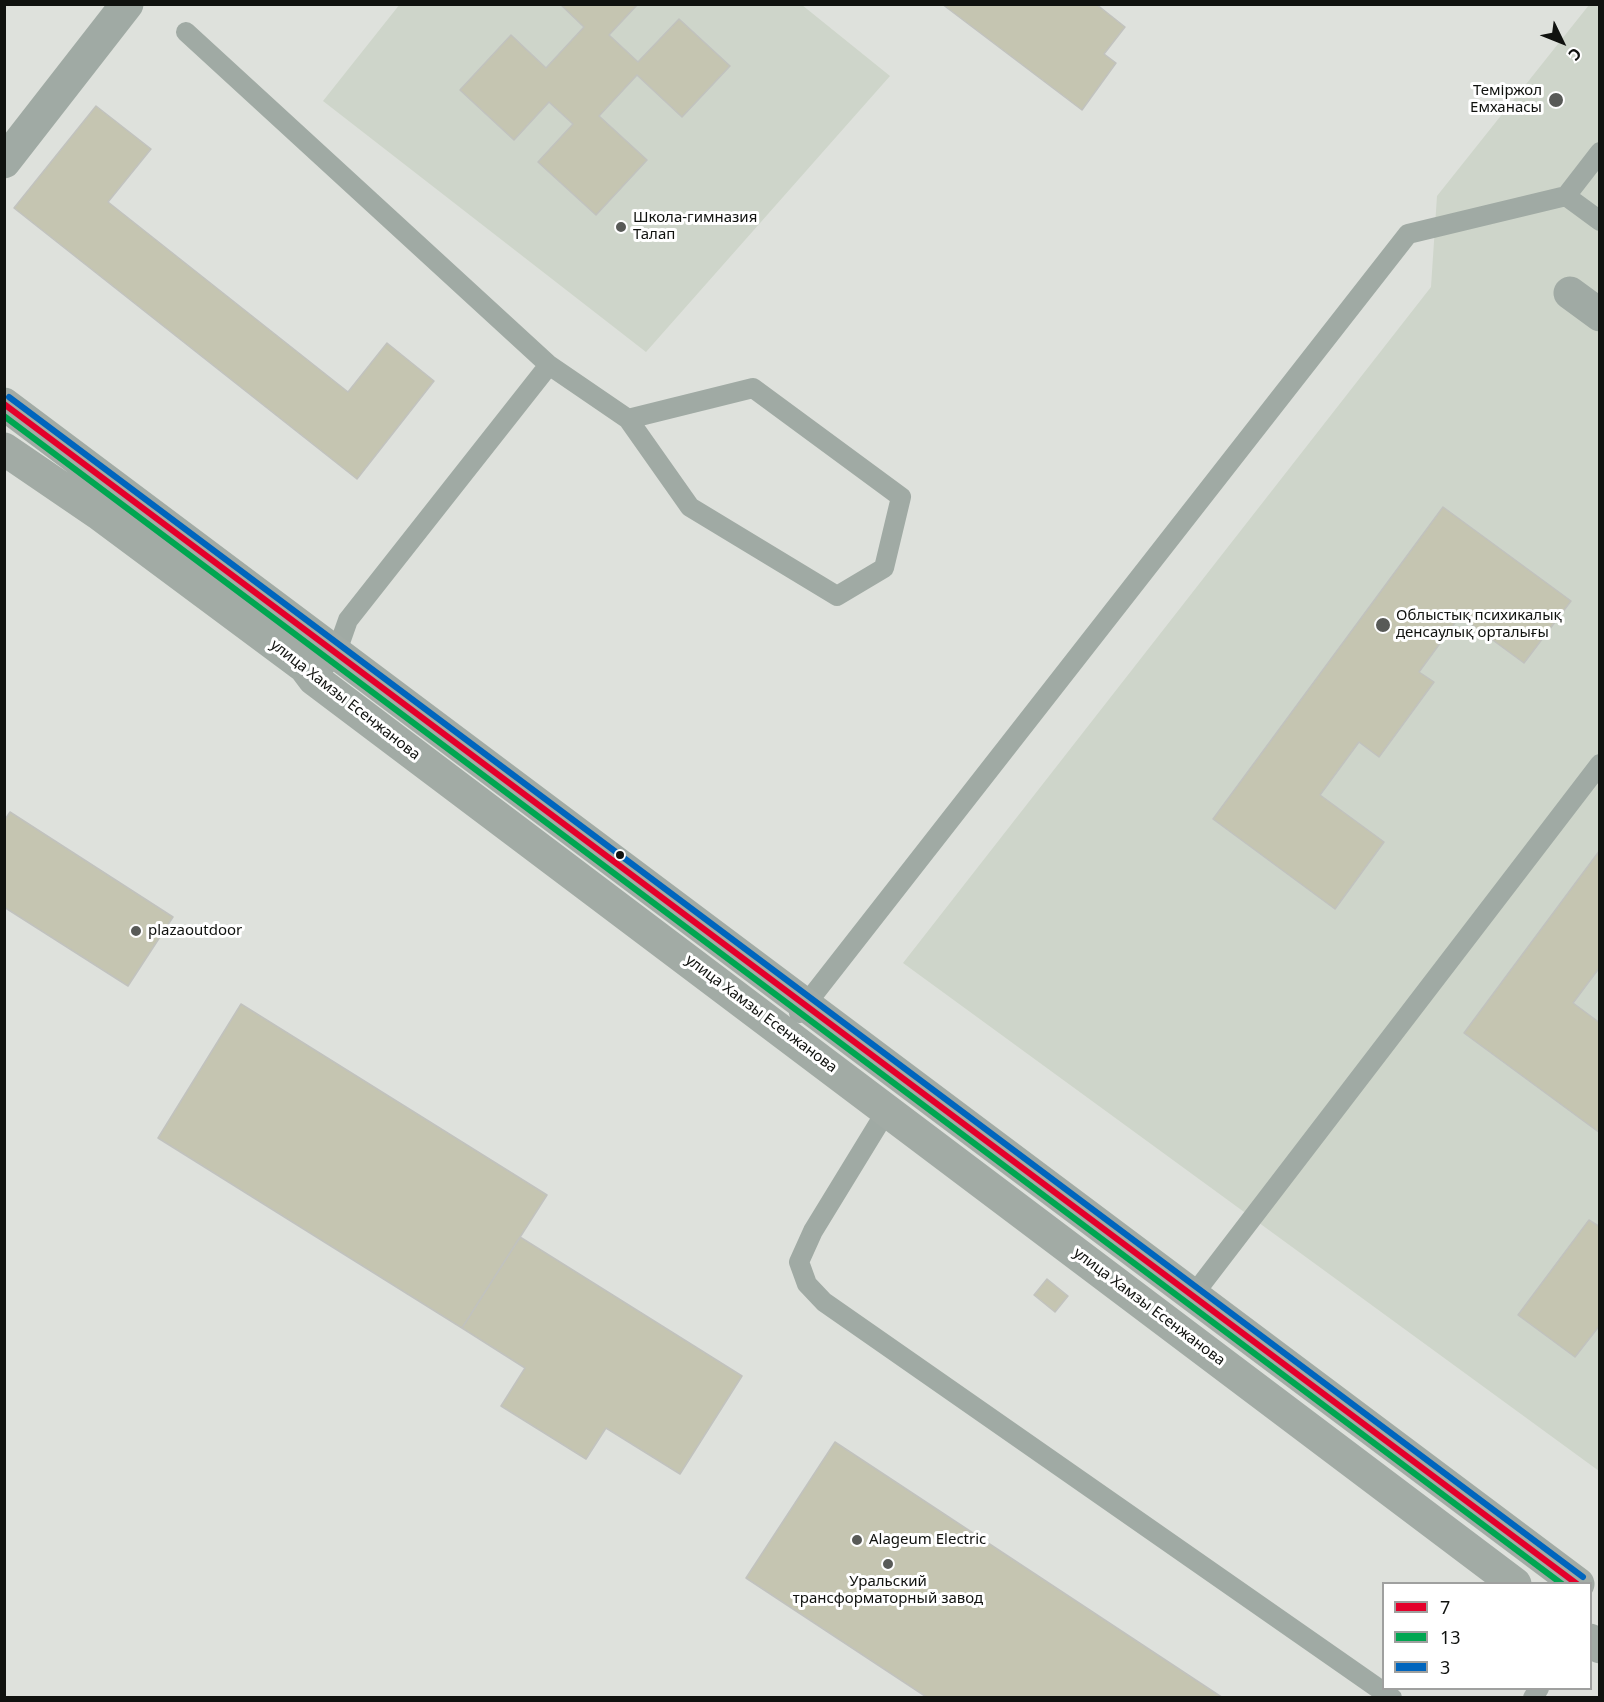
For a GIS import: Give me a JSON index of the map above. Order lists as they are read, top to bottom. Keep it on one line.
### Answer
{"streets":{"main road":["улица Хамзы Есенжанова"]},"places":["Теміржол Емханасы","Школа-гимназия Талап","Облыстық психикалық денсаулық орталығы","plazaoutdoor","Alageum Electric","Уральский трансформаторный завод"],"lines":["transit line 3","transit line 7","transit line 13"],"legend":["7","13","3"],"north":"bottom right"}
